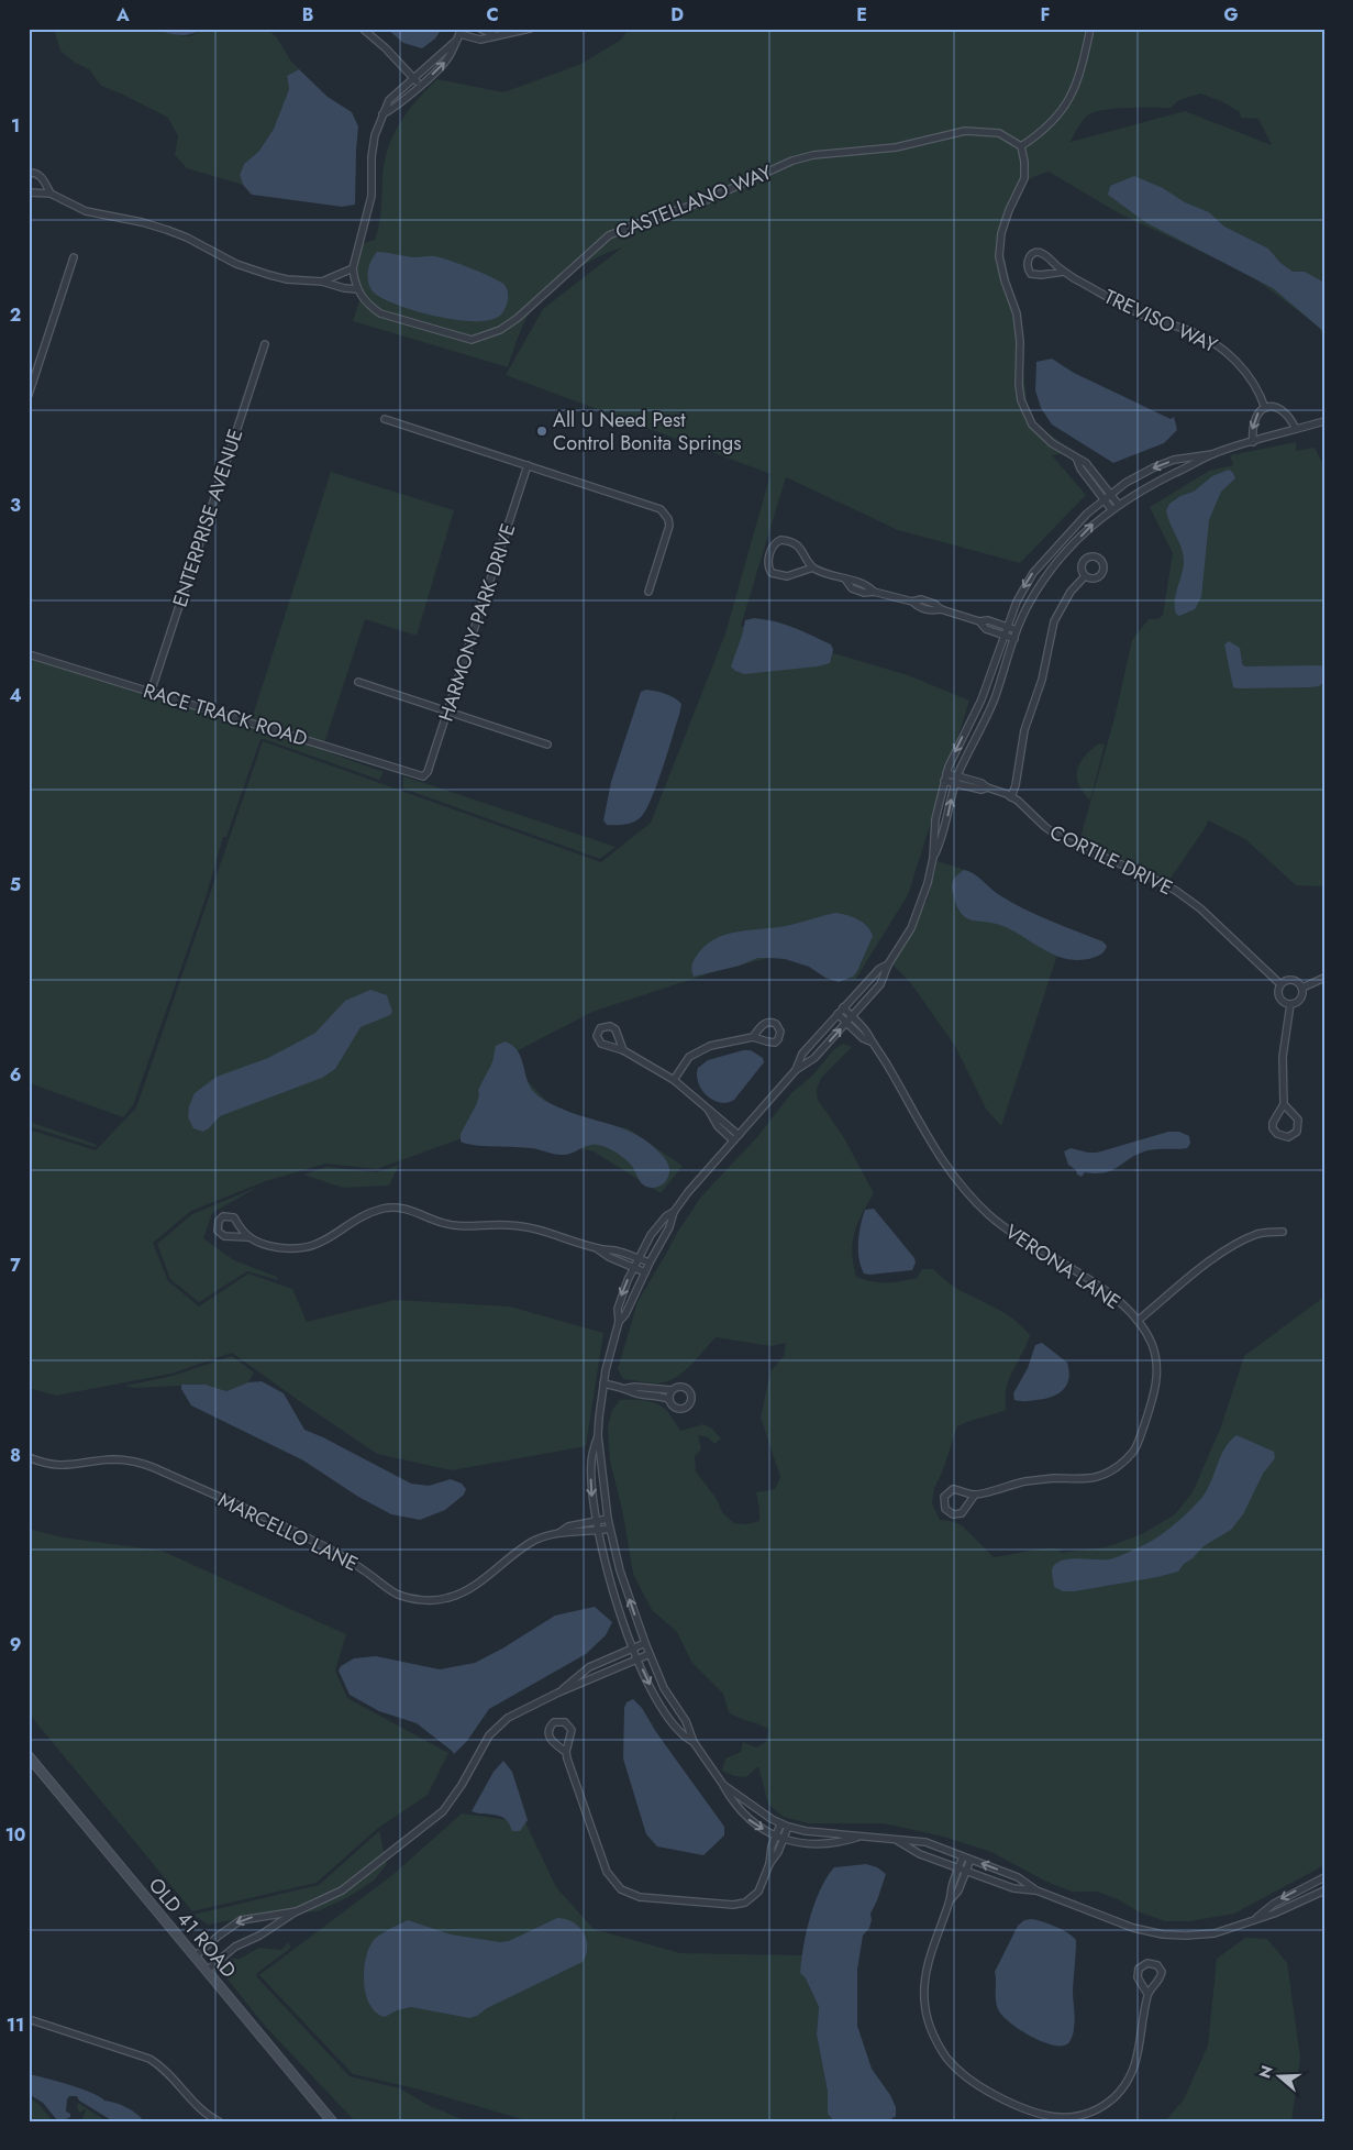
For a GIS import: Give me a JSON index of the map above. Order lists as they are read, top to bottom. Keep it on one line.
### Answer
{"streets":{"street":["CASTELLANO WAY","TREVISO WAY","ENTERPRISE AVENUE","HARMONY PARK DRIVE","RACE TRACK ROAD","CORTILE DRIVE","VERONA LANE","MARCELLO LANE","OLD 41 ROAD"]},"crossings":[["ENTERPRISE AVENUE","RACE TRACK ROAD"],["HARMONY PARK DRIVE","RACE TRACK ROAD"]],"places":["All U Need Pest Control Bonita Springs"],"north":"left","grid":{"columns":["A","B","C","D","E","F","G"],"rows":["1","2","3","4","5","6","7","8","9","10","11"]}}
